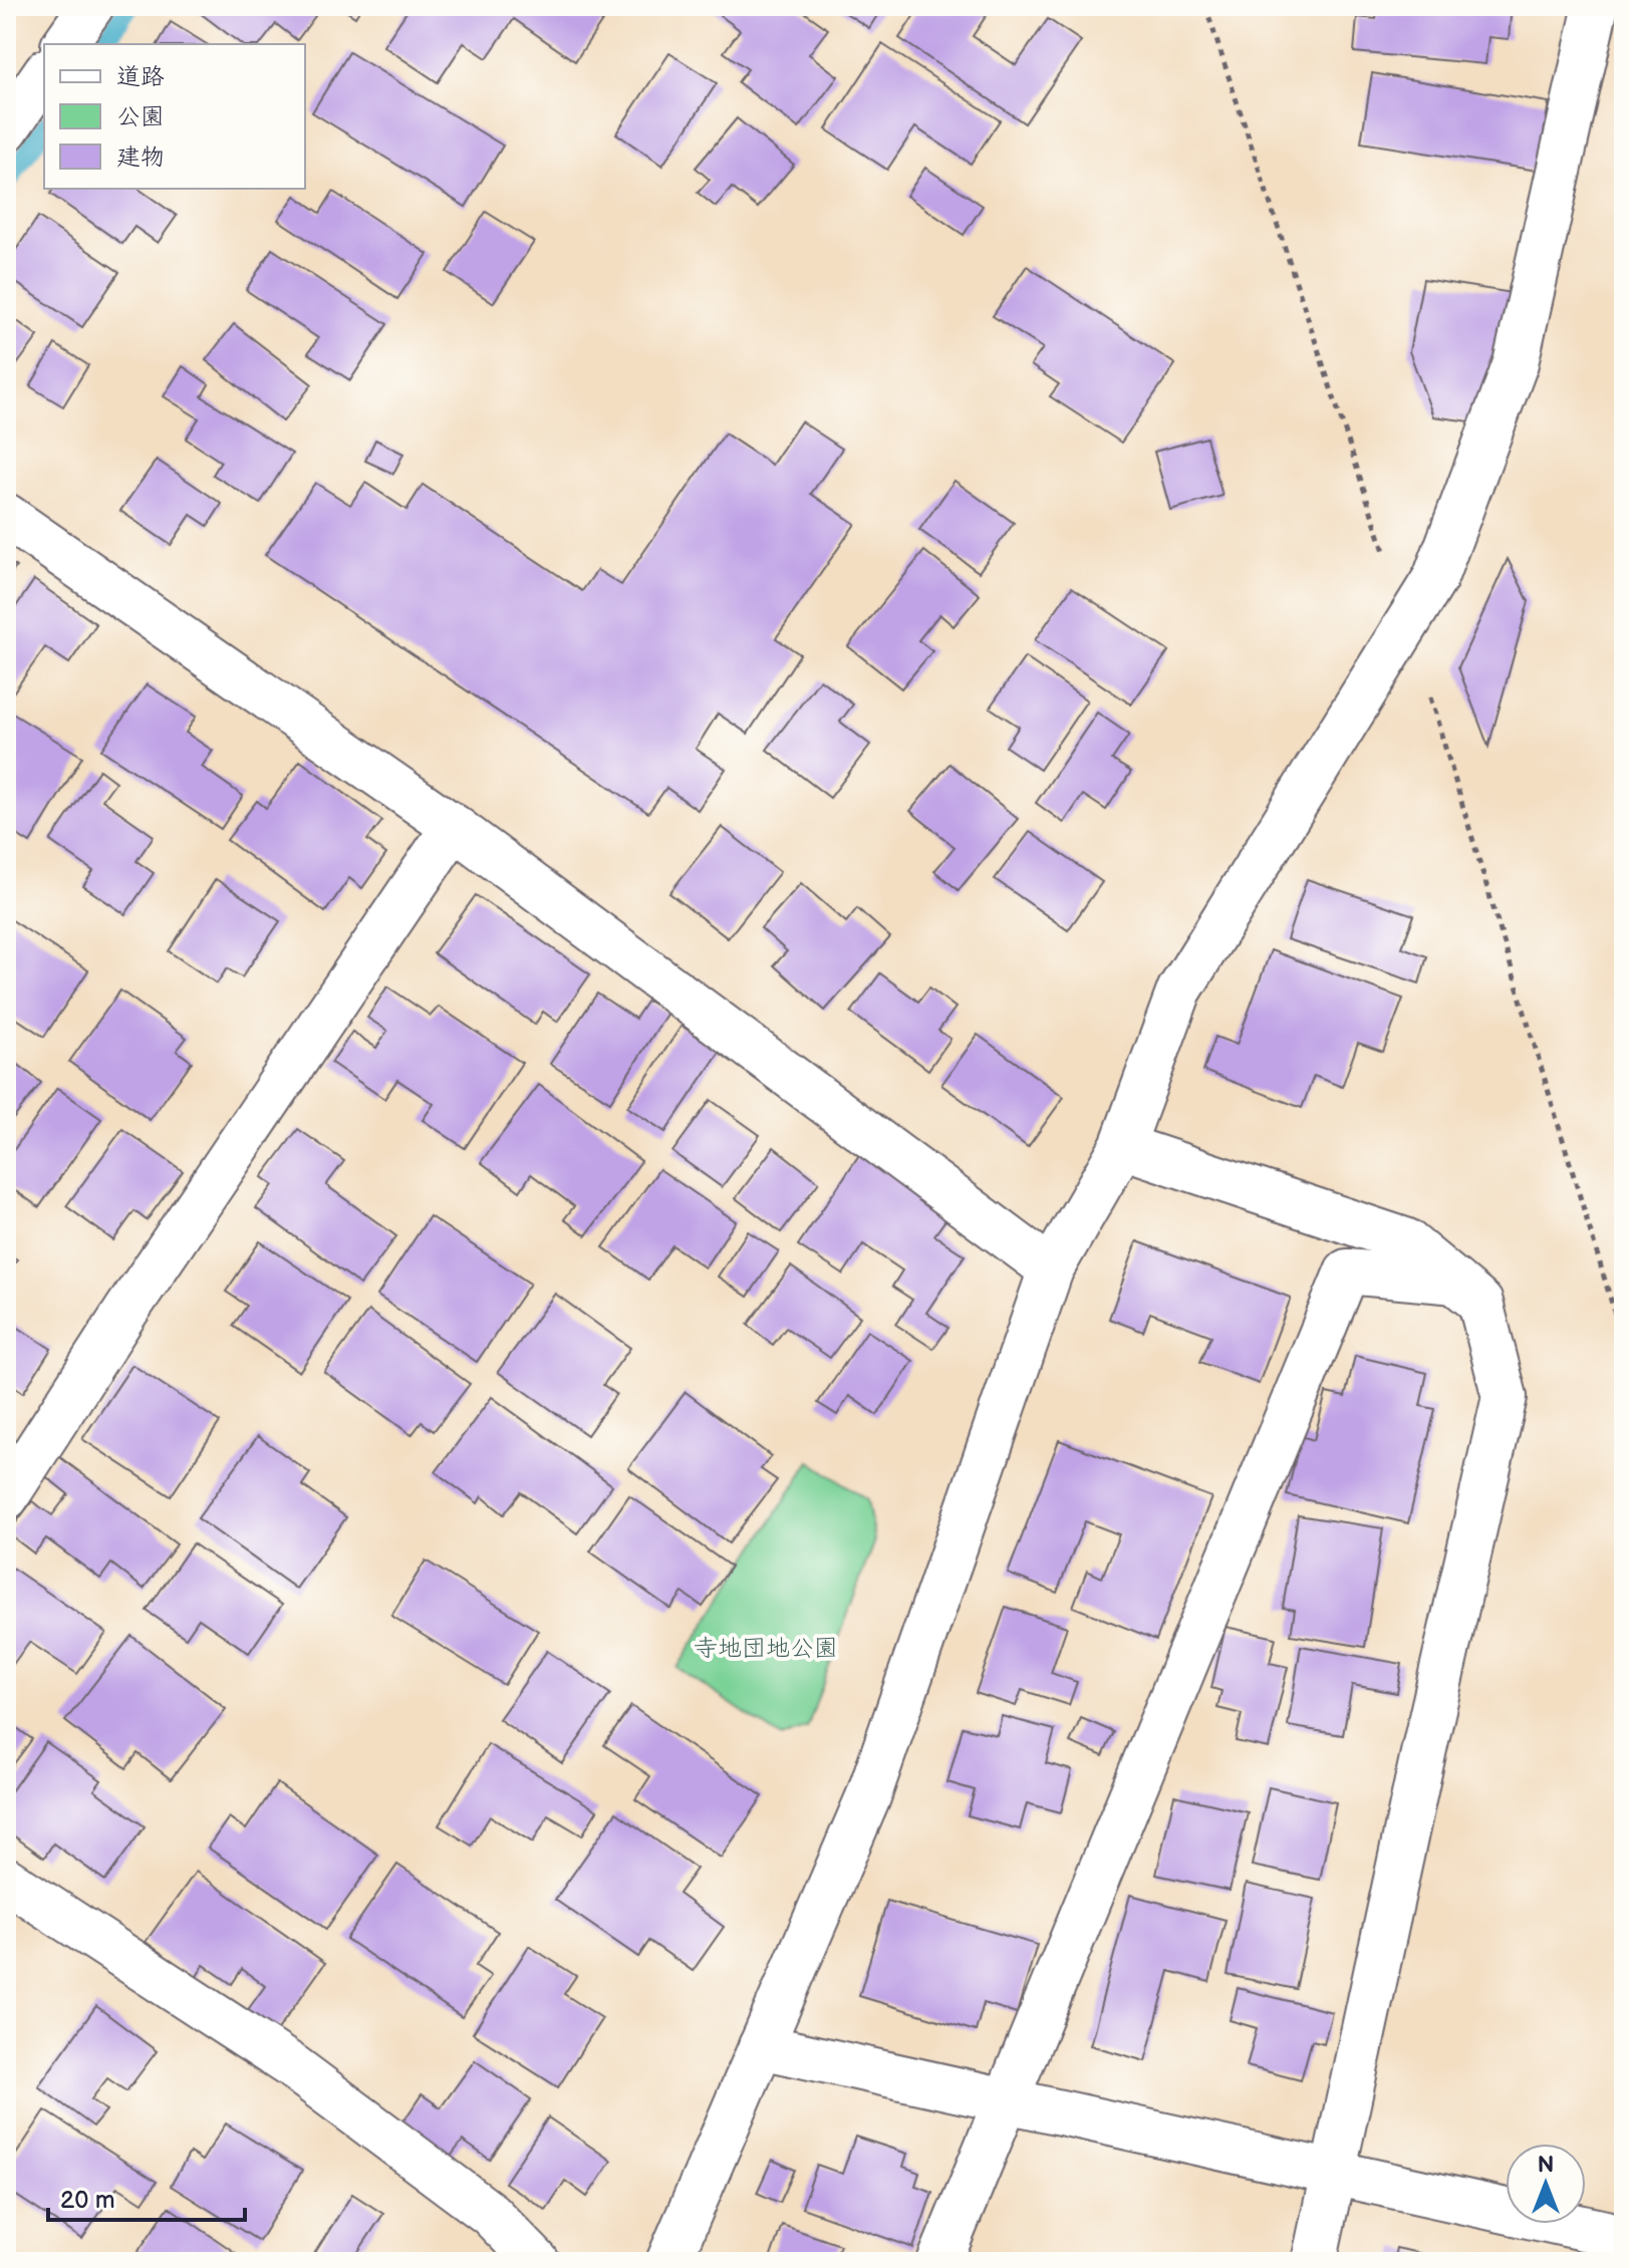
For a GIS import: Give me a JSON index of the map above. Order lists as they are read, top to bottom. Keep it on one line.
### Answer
{"parks":["寺地団地公園"],"legend":["道路","公園","建物"],"scale_bar":"20 m","north":"top"}
